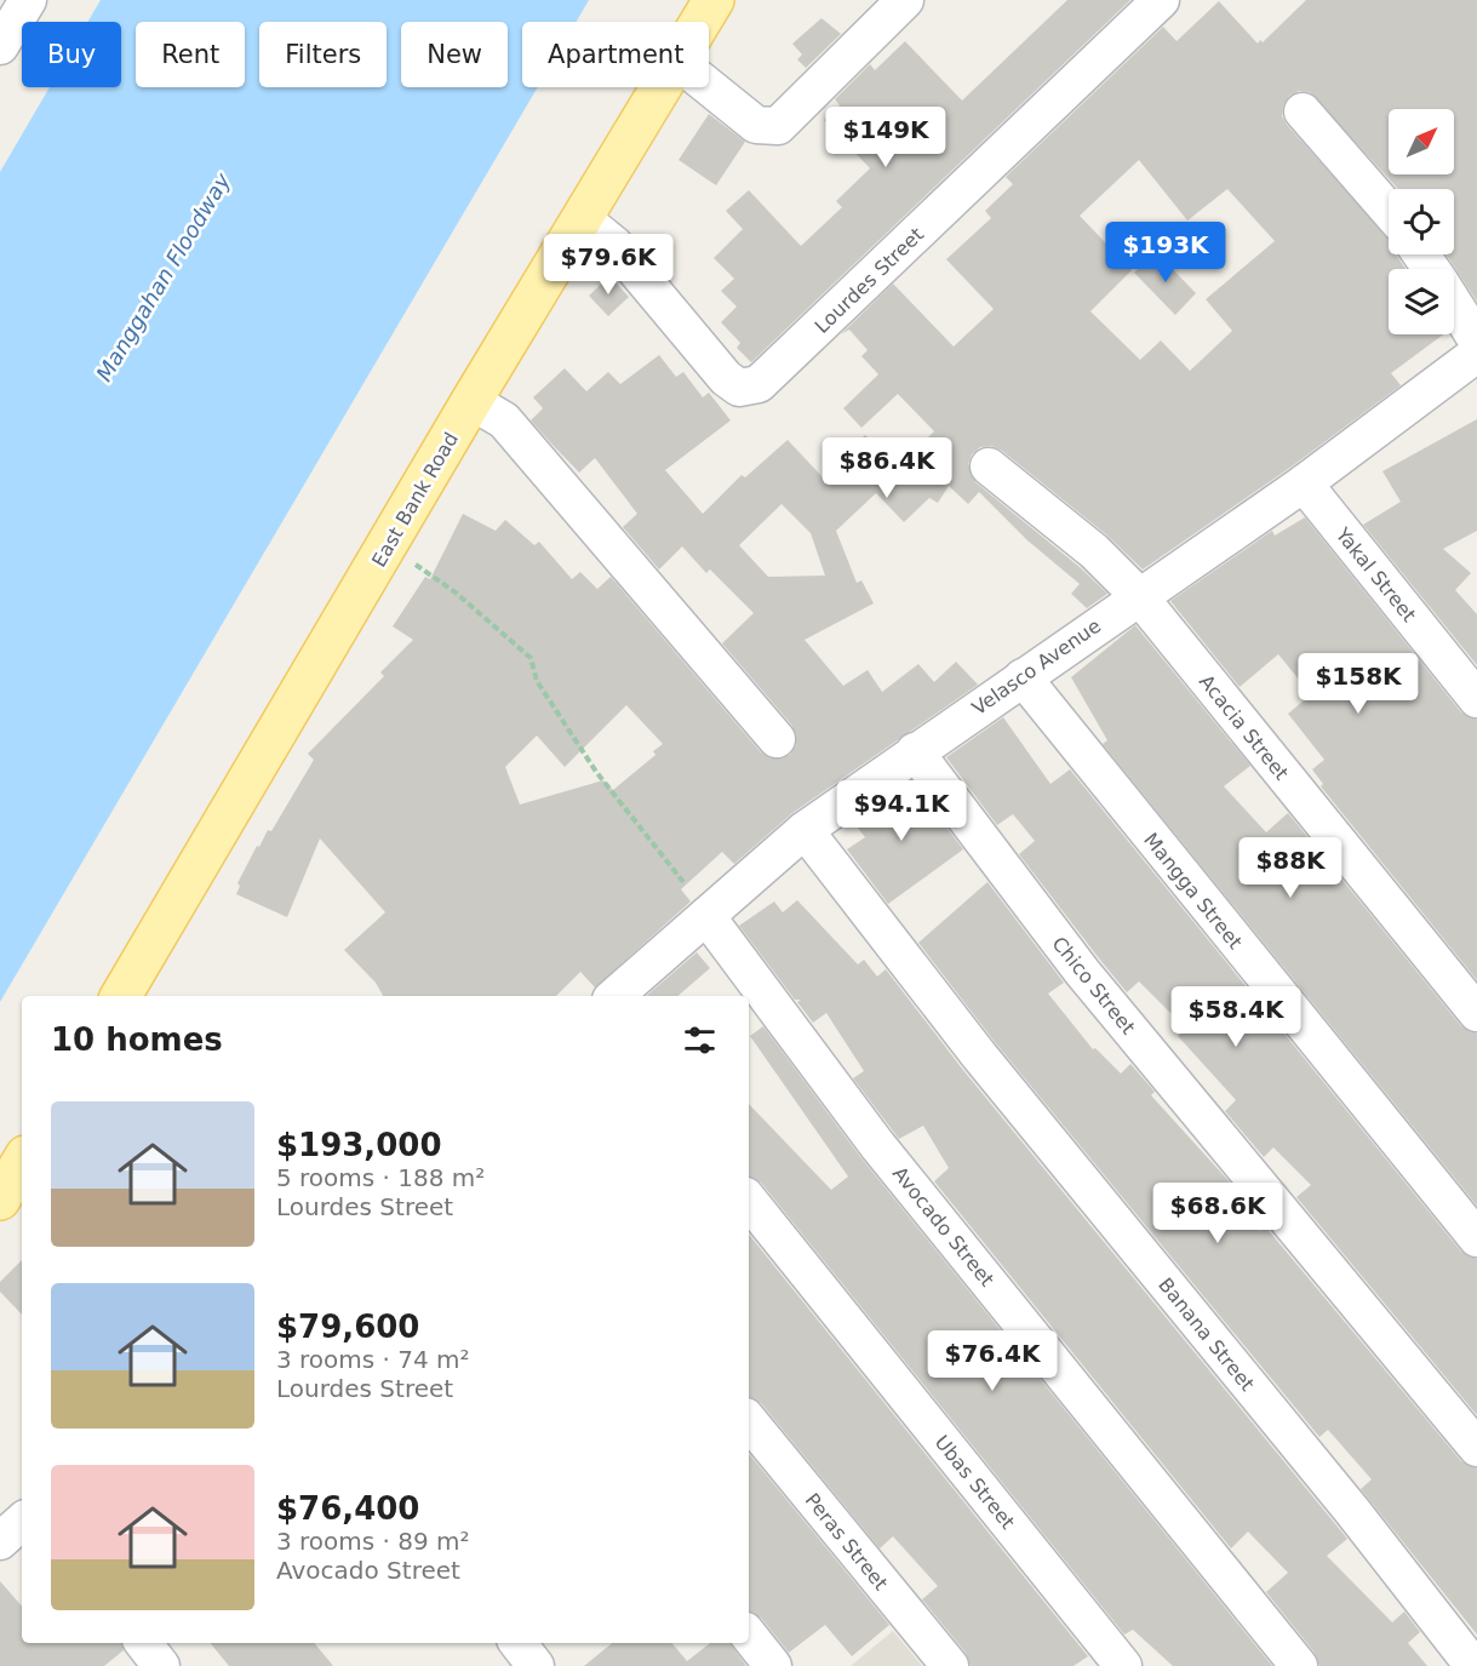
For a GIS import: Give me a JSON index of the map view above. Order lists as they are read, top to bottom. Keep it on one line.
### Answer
{"streets":{"main road":["East Bank Road"],"street":["Lourdes Street","Yakal Street","Velasco Avenue","Acacia Street","Mangga Street","Chico Street","Avocado Street","Banana Street","Ubas Street","Peras Street"]},"crossings":[["Lourdes Street","East Bank Road"],["Yakal Street","Velasco Avenue"],["Velasco Avenue","Acacia Street"],["Velasco Avenue","Mangga Street"],["Velasco Avenue","Chico Street"],["Velasco Avenue","Avocado Street"],["Velasco Avenue","Banana Street"]],"water":["Manggahan Floodway"],"north":"top right","page":{"chip":["Buy","Rent","Filters","New","Apartment"],"price":["$149K","$193K","$79.6K","$86.4K","$158K","$94.1K","$88K","$58.4K","$68.6K","$76.4K"],"heading":"10 homes","list":[{"name":"$193,000","note":"5 rooms · 188 m² · Lourdes Street"},{"name":"$79,600","note":"3 rooms · 74 m² · Lourdes Street"},{"name":"$76,400","note":"3 rooms · 89 m² · Avocado Street"}]}}
